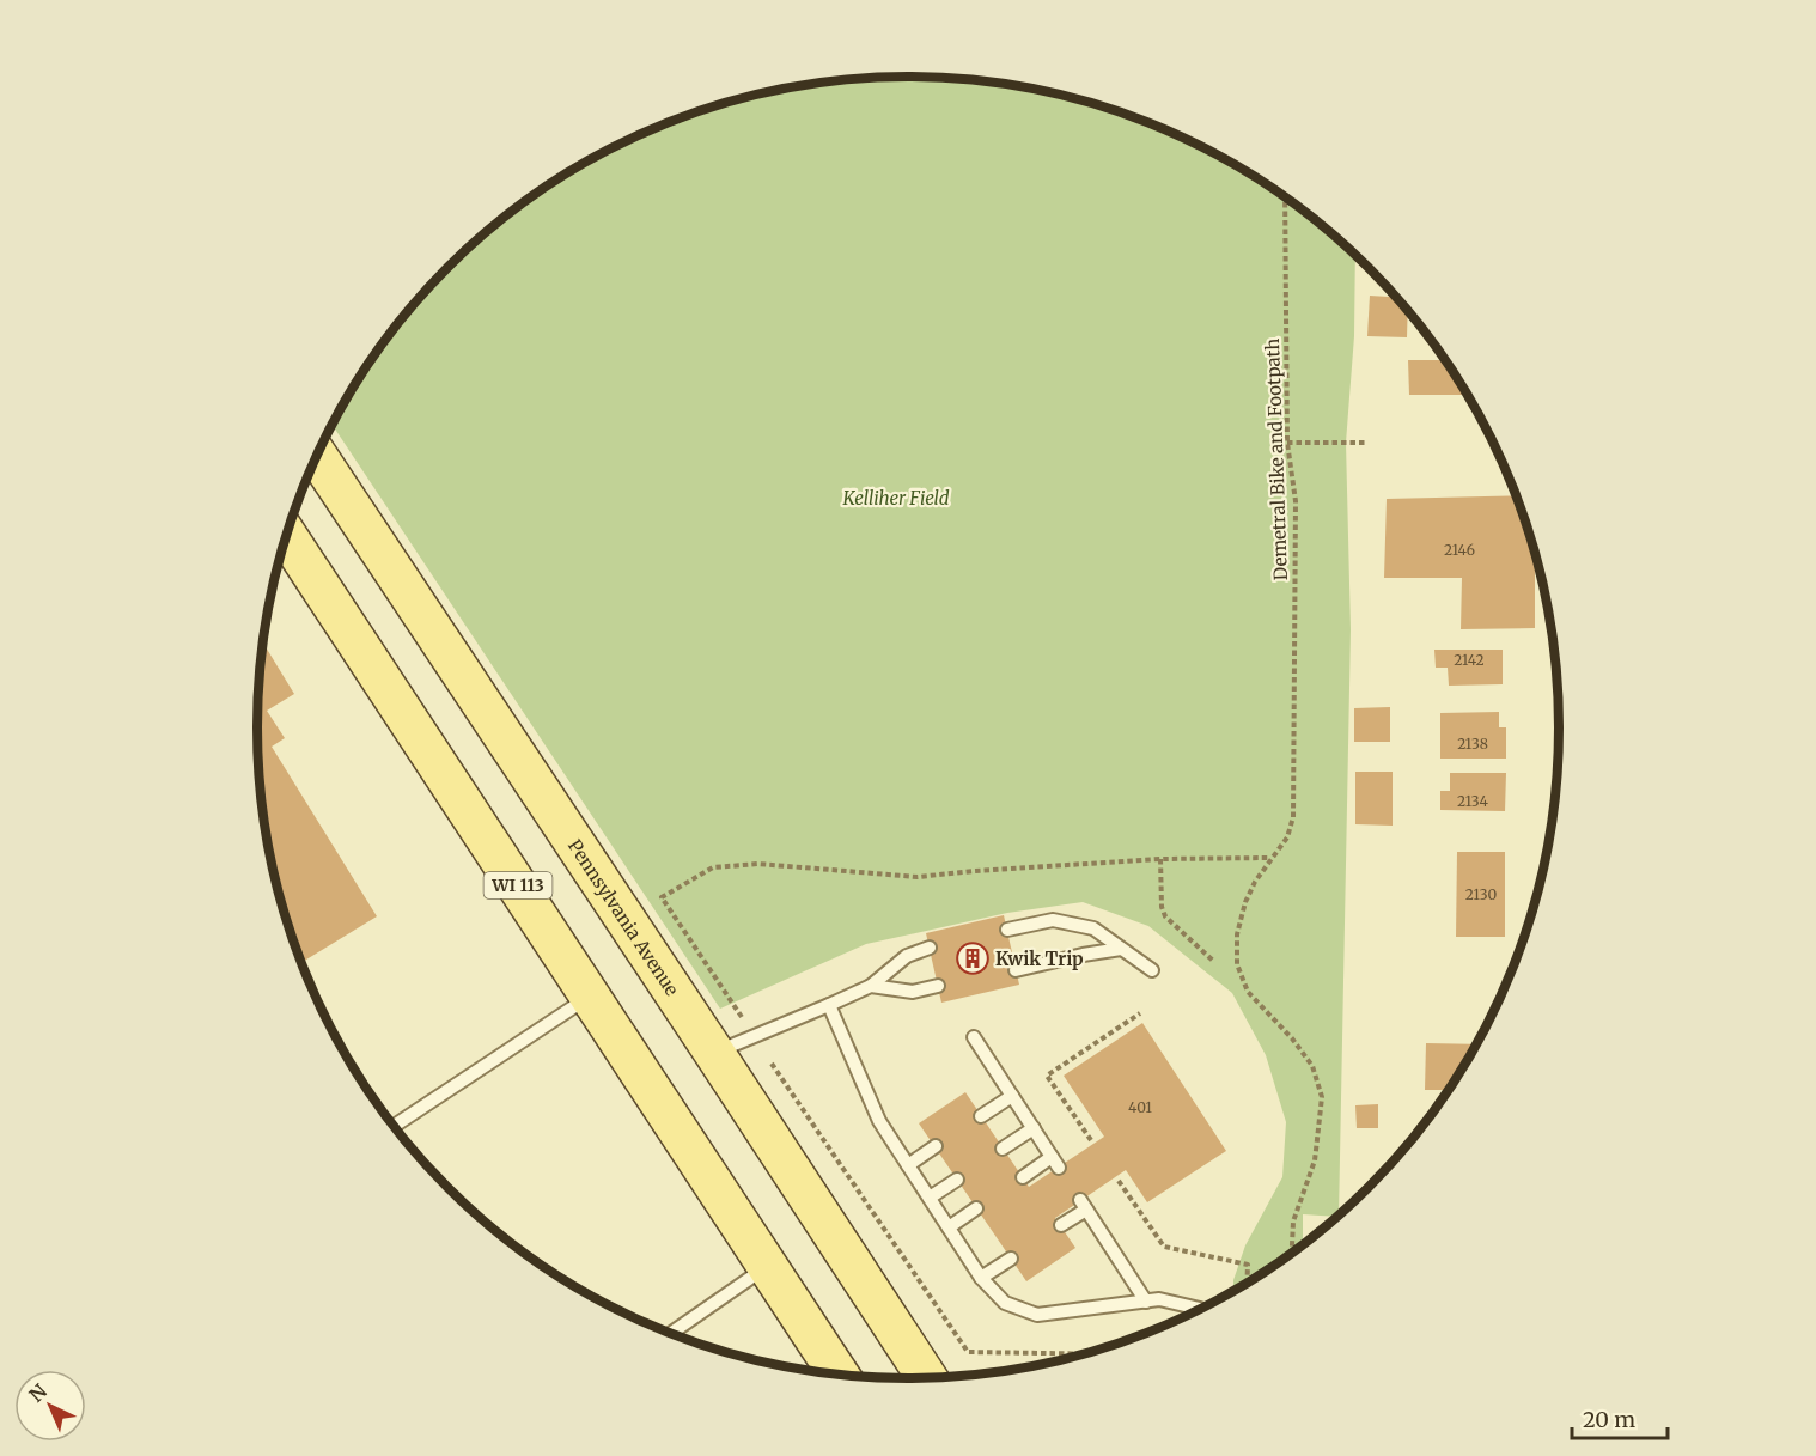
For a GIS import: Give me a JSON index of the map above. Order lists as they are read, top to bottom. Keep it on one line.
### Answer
{"streets":{"main road":["WI 113","Pennsylvania Avenue"],"path":["Demetral Bike and Footpath"]},"parks":["Kelliher Field"],"places":{"building":["Kwik Trip"]},"house_numbers":["2146","2142","2138","2134","2130","401"],"scale_bar":"20 m","north":"top left"}
